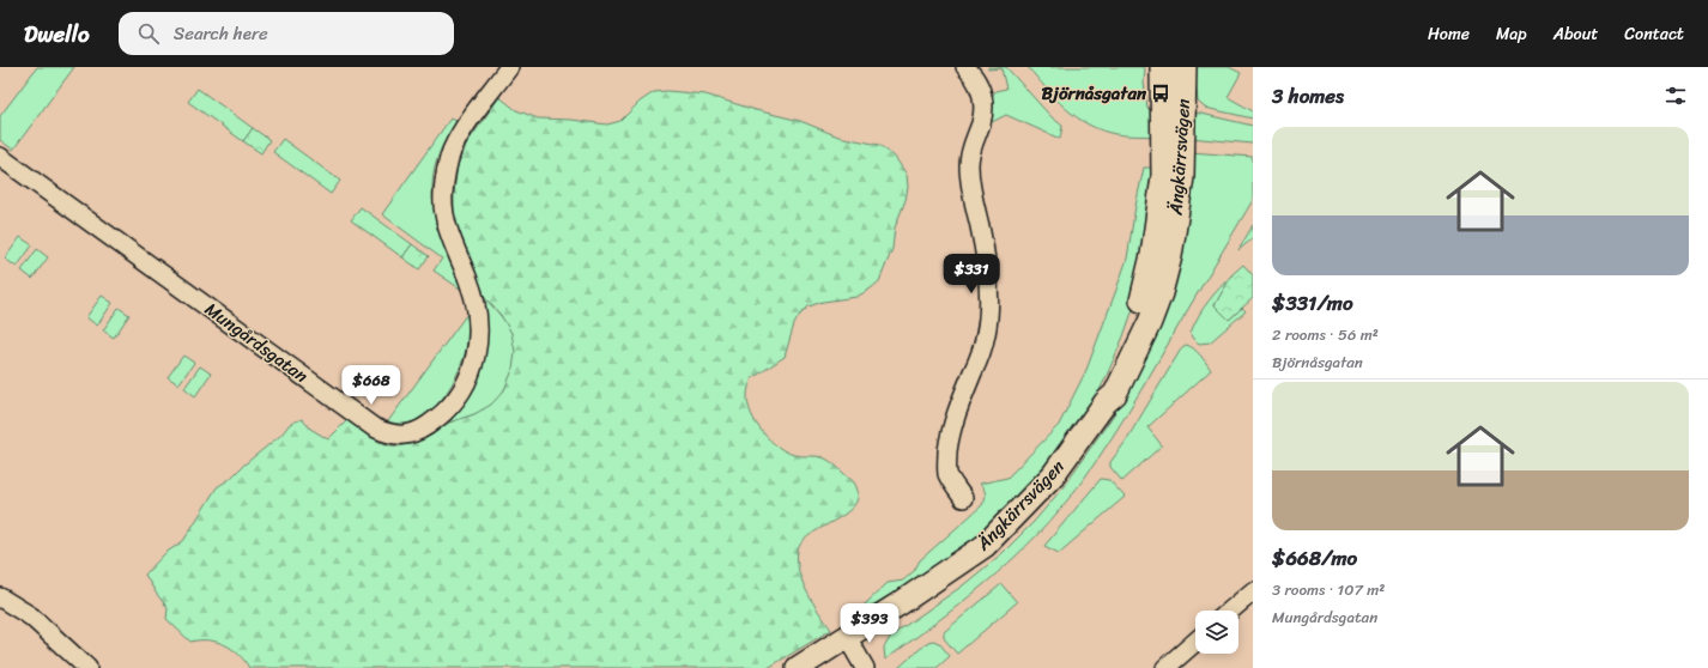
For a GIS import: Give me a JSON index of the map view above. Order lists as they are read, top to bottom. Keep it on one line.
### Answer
{"streets":{"street":["Ängkärrsvägen","Mungårdsgatan"]},"places":{"bus stop":["Björnåsgatan"]},"page":{"header":"Dwello","search":"Search here","nav":["Home","Map","About","Contact"],"heading":"3 homes","list":[{"name":"$331/mo","note":"2 rooms · 56 m² · Björnåsgatan"},{"name":"$668/mo","note":"3 rooms · 107 m² · Mungårdsgatan"}],"price":["$331","$668","$393"]}}
